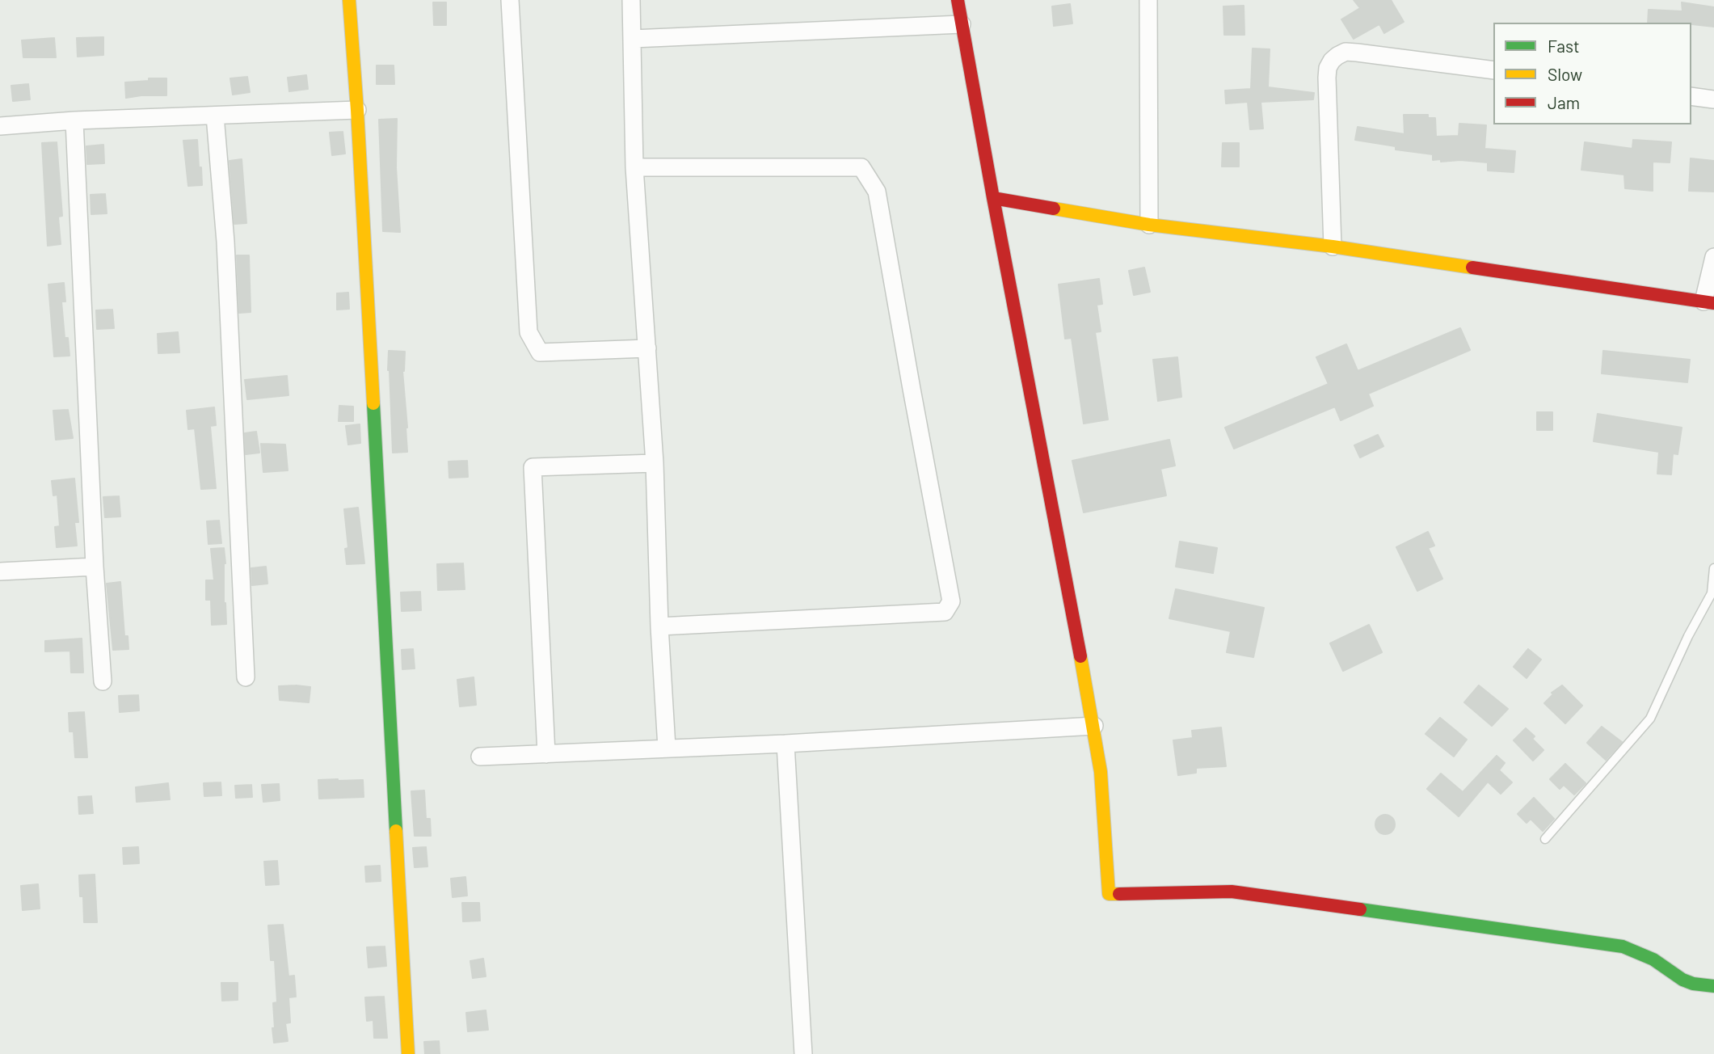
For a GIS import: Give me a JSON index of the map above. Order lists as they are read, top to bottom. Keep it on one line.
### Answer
{"legend":["Fast","Slow","Jam"]}
